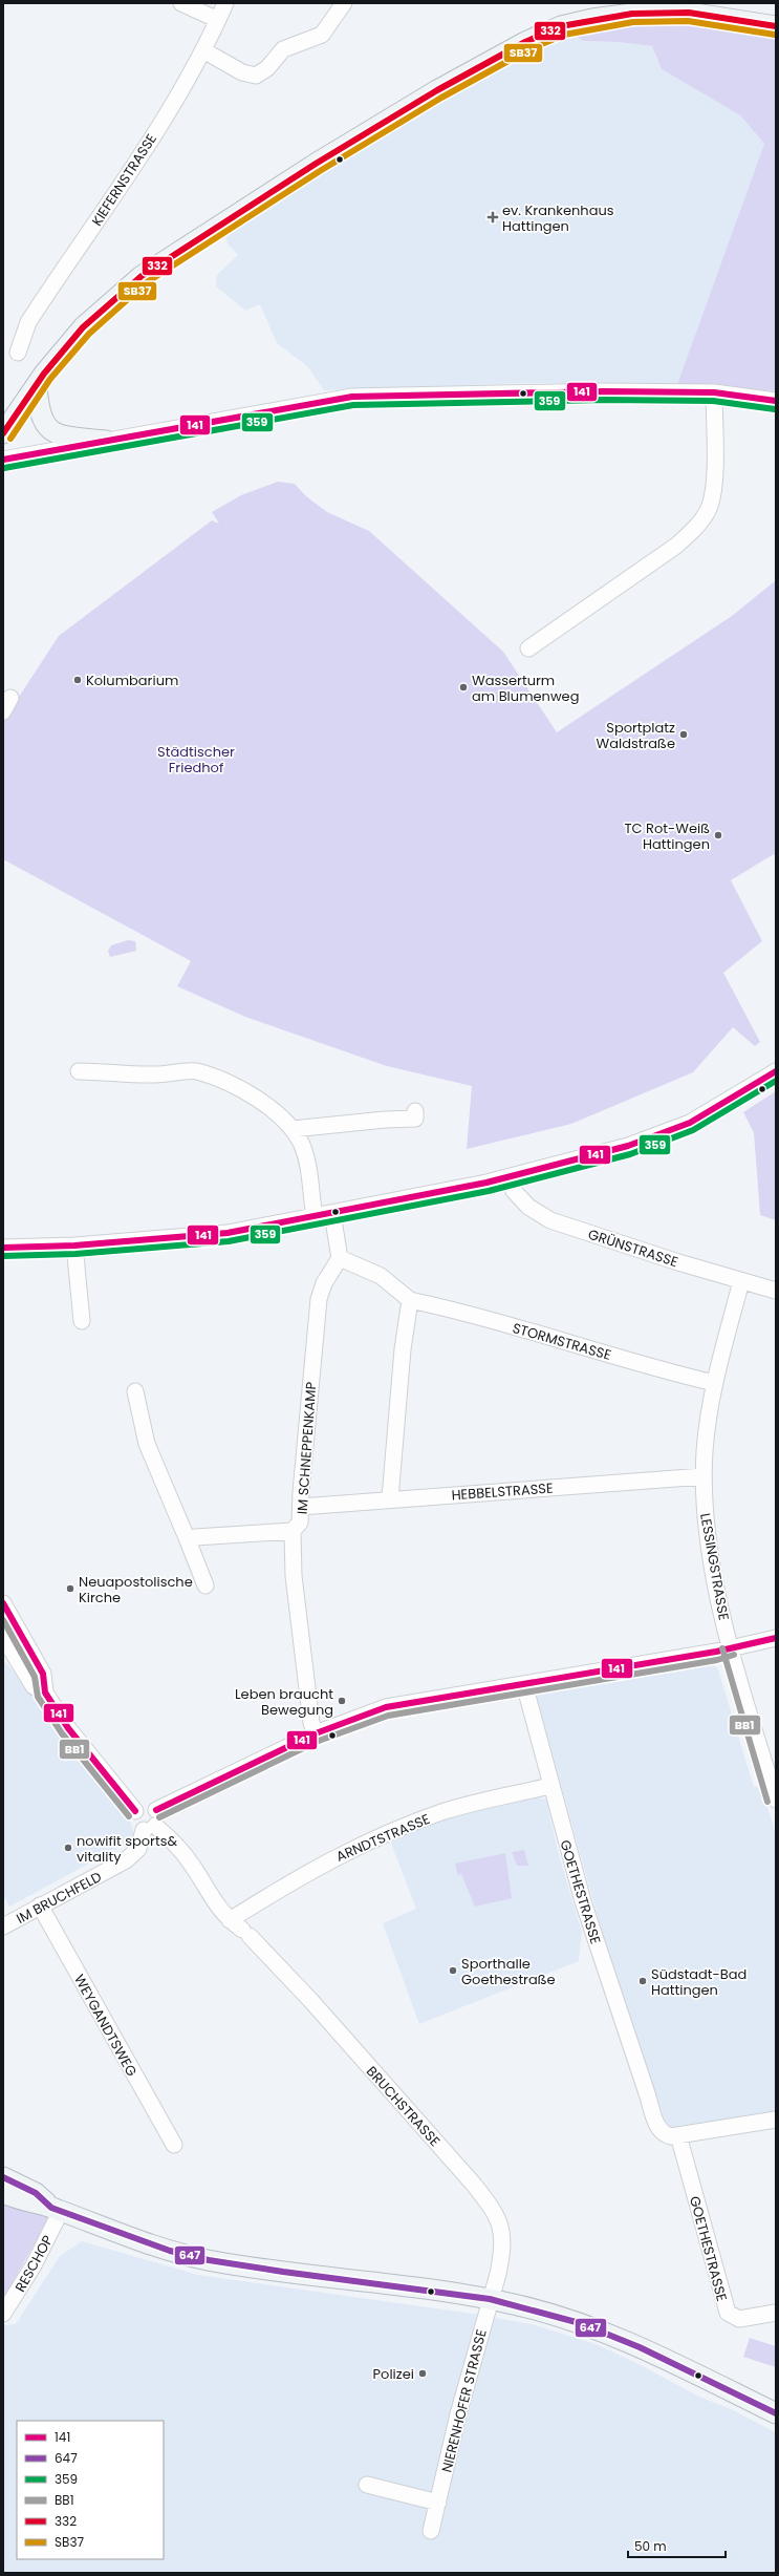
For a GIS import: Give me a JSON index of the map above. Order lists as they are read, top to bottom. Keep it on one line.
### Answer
{"streets":{"street":["KIEFERNSTRASSE","GRÜNSTRASSE","STORMSTRASSE","IM SCHNEPPENKAMP","HEBBELSTRASSE","LESSINGSTRASSE","ARNDTSTRASSE","GOETHESTRASSE","IM BRUCHFELD","WEYGANDTSWEG","BRUCHSTRASSE","RESCHOP","NIERENHOFER STRASSE"]},"crossings":[["GRÜNSTRASSE","LESSINGSTRASSE"],["STORMSTRASSE","LESSINGSTRASSE"],["IM SCHNEPPENKAMP","HEBBELSTRASSE"],["HEBBELSTRASSE","LESSINGSTRASSE"],["ARNDTSTRASSE","GOETHESTRASSE"],["ARNDTSTRASSE","BRUCHSTRASSE"],["IM BRUCHFELD","WEYGANDTSWEG"],["IM BRUCHFELD","BRUCHSTRASSE"],["BRUCHSTRASSE","NIERENHOFER STRASSE"]],"parks":["Städtischer Friedhof"],"places":{"health":["ev. Krankenhaus Hattingen"],"other":["Kolumbarium","Wasserturm am Blumenweg","Sportplatz Waldstraße","TC Rot-Weiß Hattingen","Neuapostolische Kirche","Leben braucht Bewegung","nowifit sports& vitality","Sporthalle Goethestraße","Südstadt-Bad Hattingen","Polizei"]},"lines":["transit line 332","transit line SB37","transit line 141","transit line 359","transit line BB1","transit line 647"],"legend":["141","647","359","BB1","332","SB37"],"scale_bar":"50 m"}
